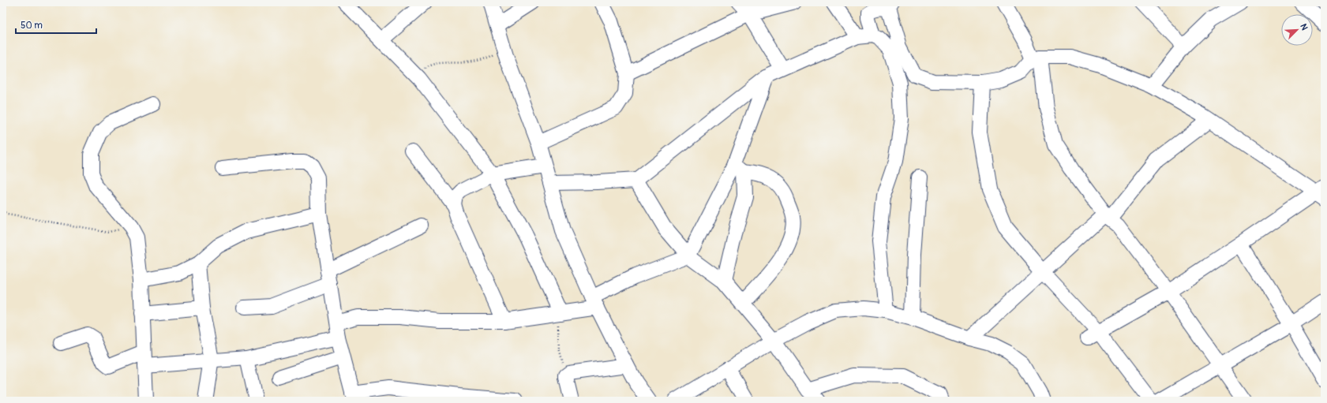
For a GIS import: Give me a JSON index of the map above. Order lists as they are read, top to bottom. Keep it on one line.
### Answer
{"scale_bar":"50 m","north":"top right"}
